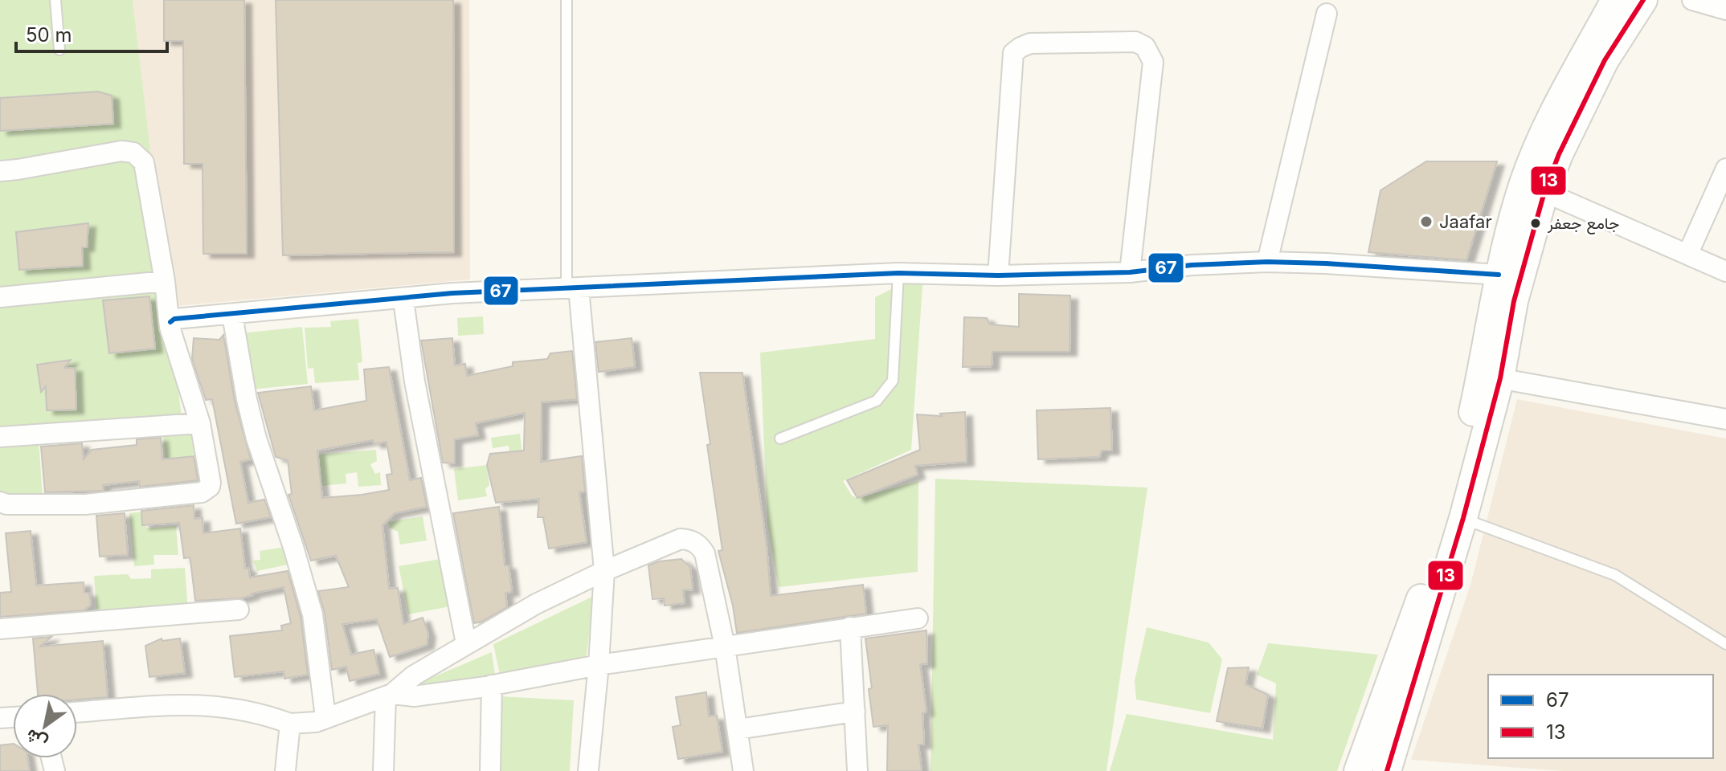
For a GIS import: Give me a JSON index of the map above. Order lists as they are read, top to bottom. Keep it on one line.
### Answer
{"places":["Jaafar","جامع جعفر"],"lines":["transit line 13","transit line 67"],"legend":["67","13"],"scale_bar":"50 m","north":"bottom left"}
